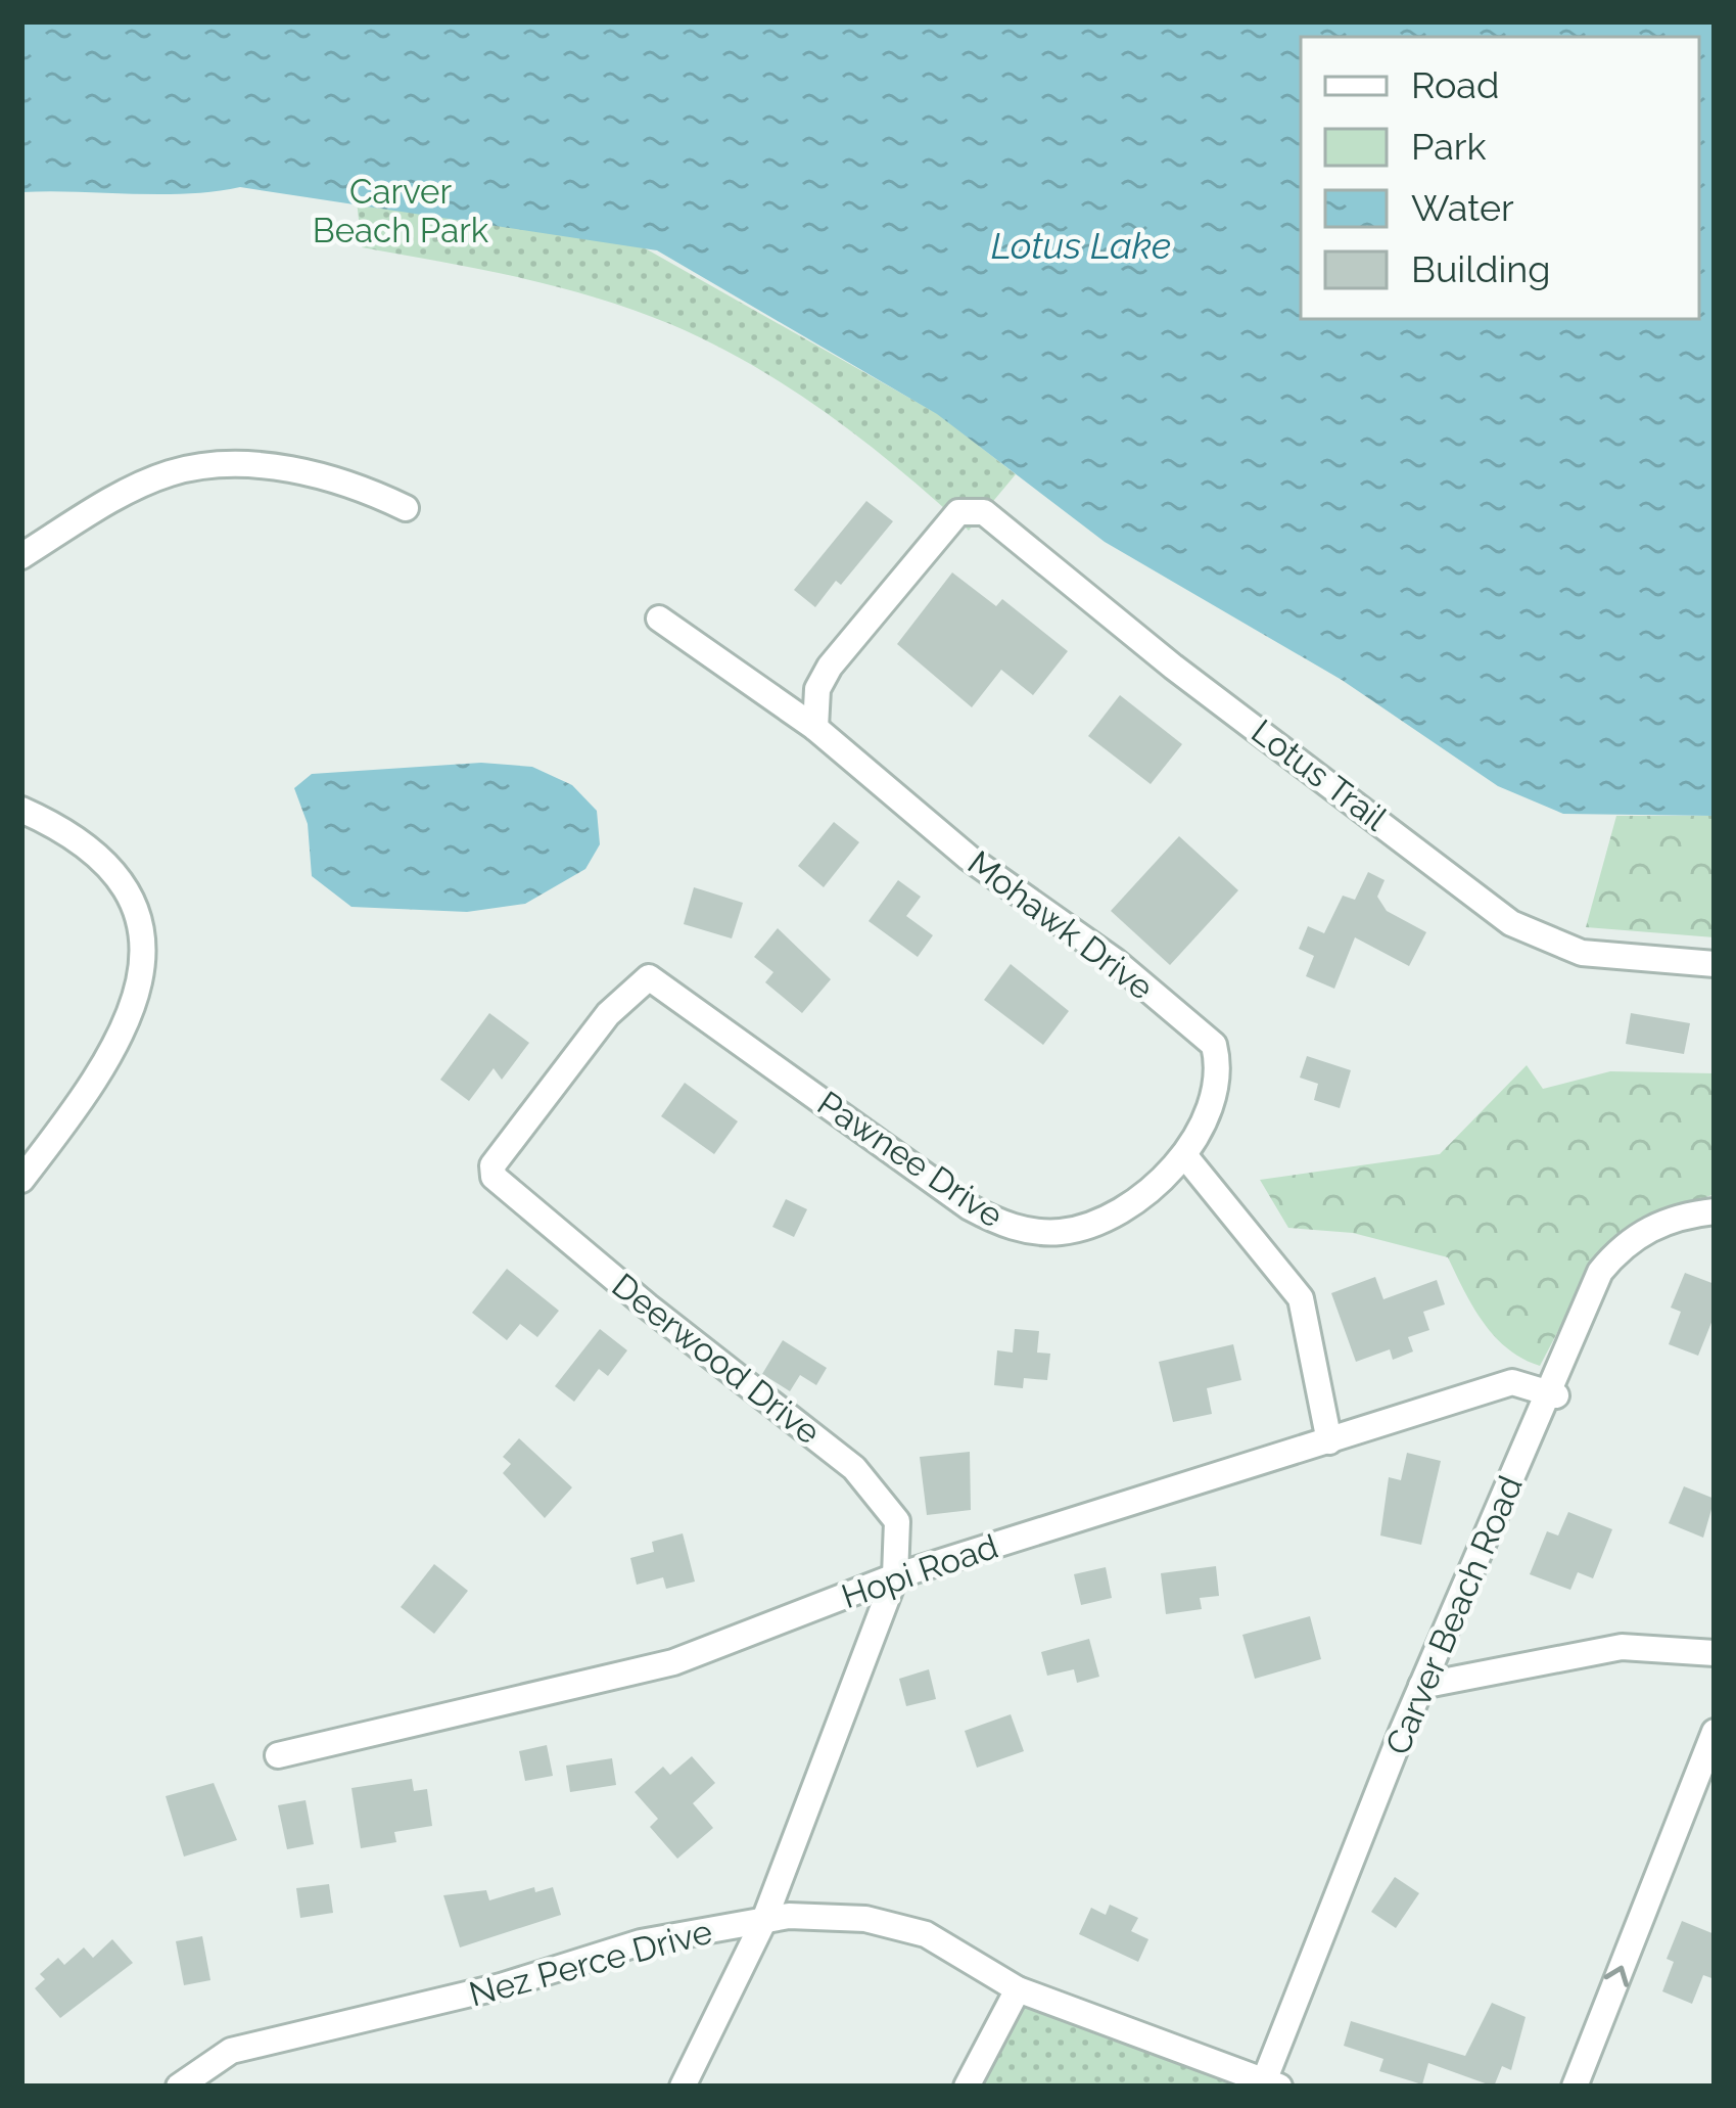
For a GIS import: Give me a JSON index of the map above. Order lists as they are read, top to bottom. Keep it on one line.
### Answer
{"streets":{"street":["Lotus Trail","Mohawk Drive","Pawnee Drive","Deerwood Drive","Hopi Road","Carver Beach Road","Nez Perce Drive"]},"crossings":[["Lotus Trail","Mohawk Drive"],["Mohawk Drive","Pawnee Drive"],["Pawnee Drive","Deerwood Drive"],["Deerwood Drive","Hopi Road"],["Hopi Road","Carver Beach Road"],["Carver Beach Road","Nez Perce Drive"]],"water":["Lotus Lake"],"parks":["Carver Beach Park"],"legend":["Road","Park","Water","Building"]}
